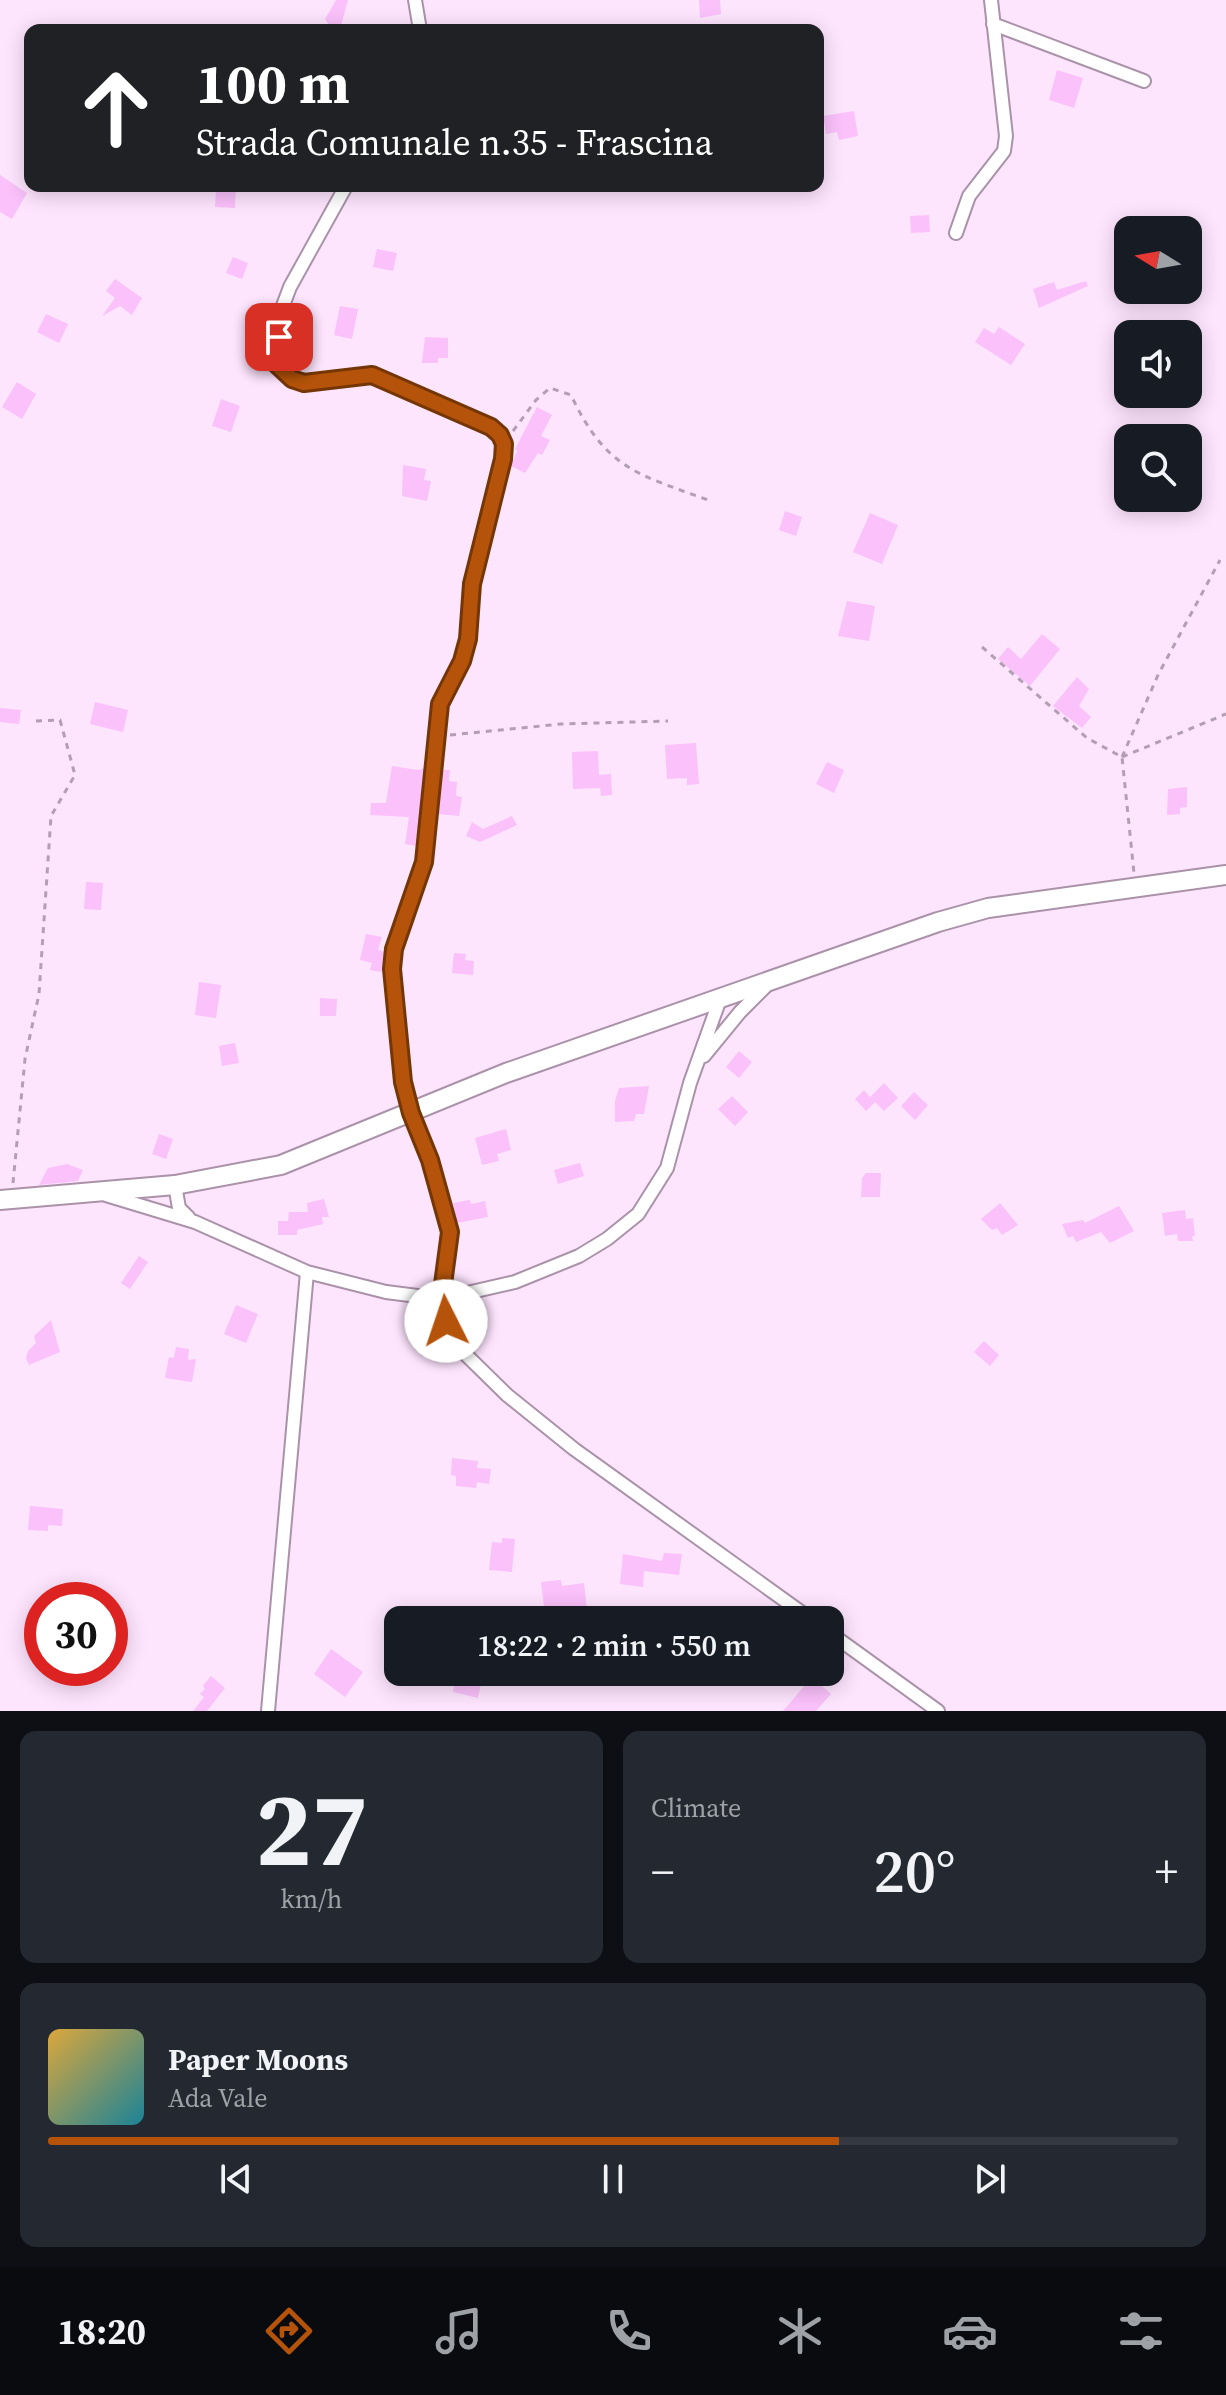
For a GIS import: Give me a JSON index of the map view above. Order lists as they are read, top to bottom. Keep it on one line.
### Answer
{"north":"left","page":{"turn":["100 m","Strada Comunale n.35 - Frascina"],"limit":"30","trip":"18:22 · 2 min · 550 m","tile":[["27","km/h"],"Climate"],"heat":["−","20°","+"],"song":["Paper Moons","Ada Vale"],"tabs":"18:20"}}
